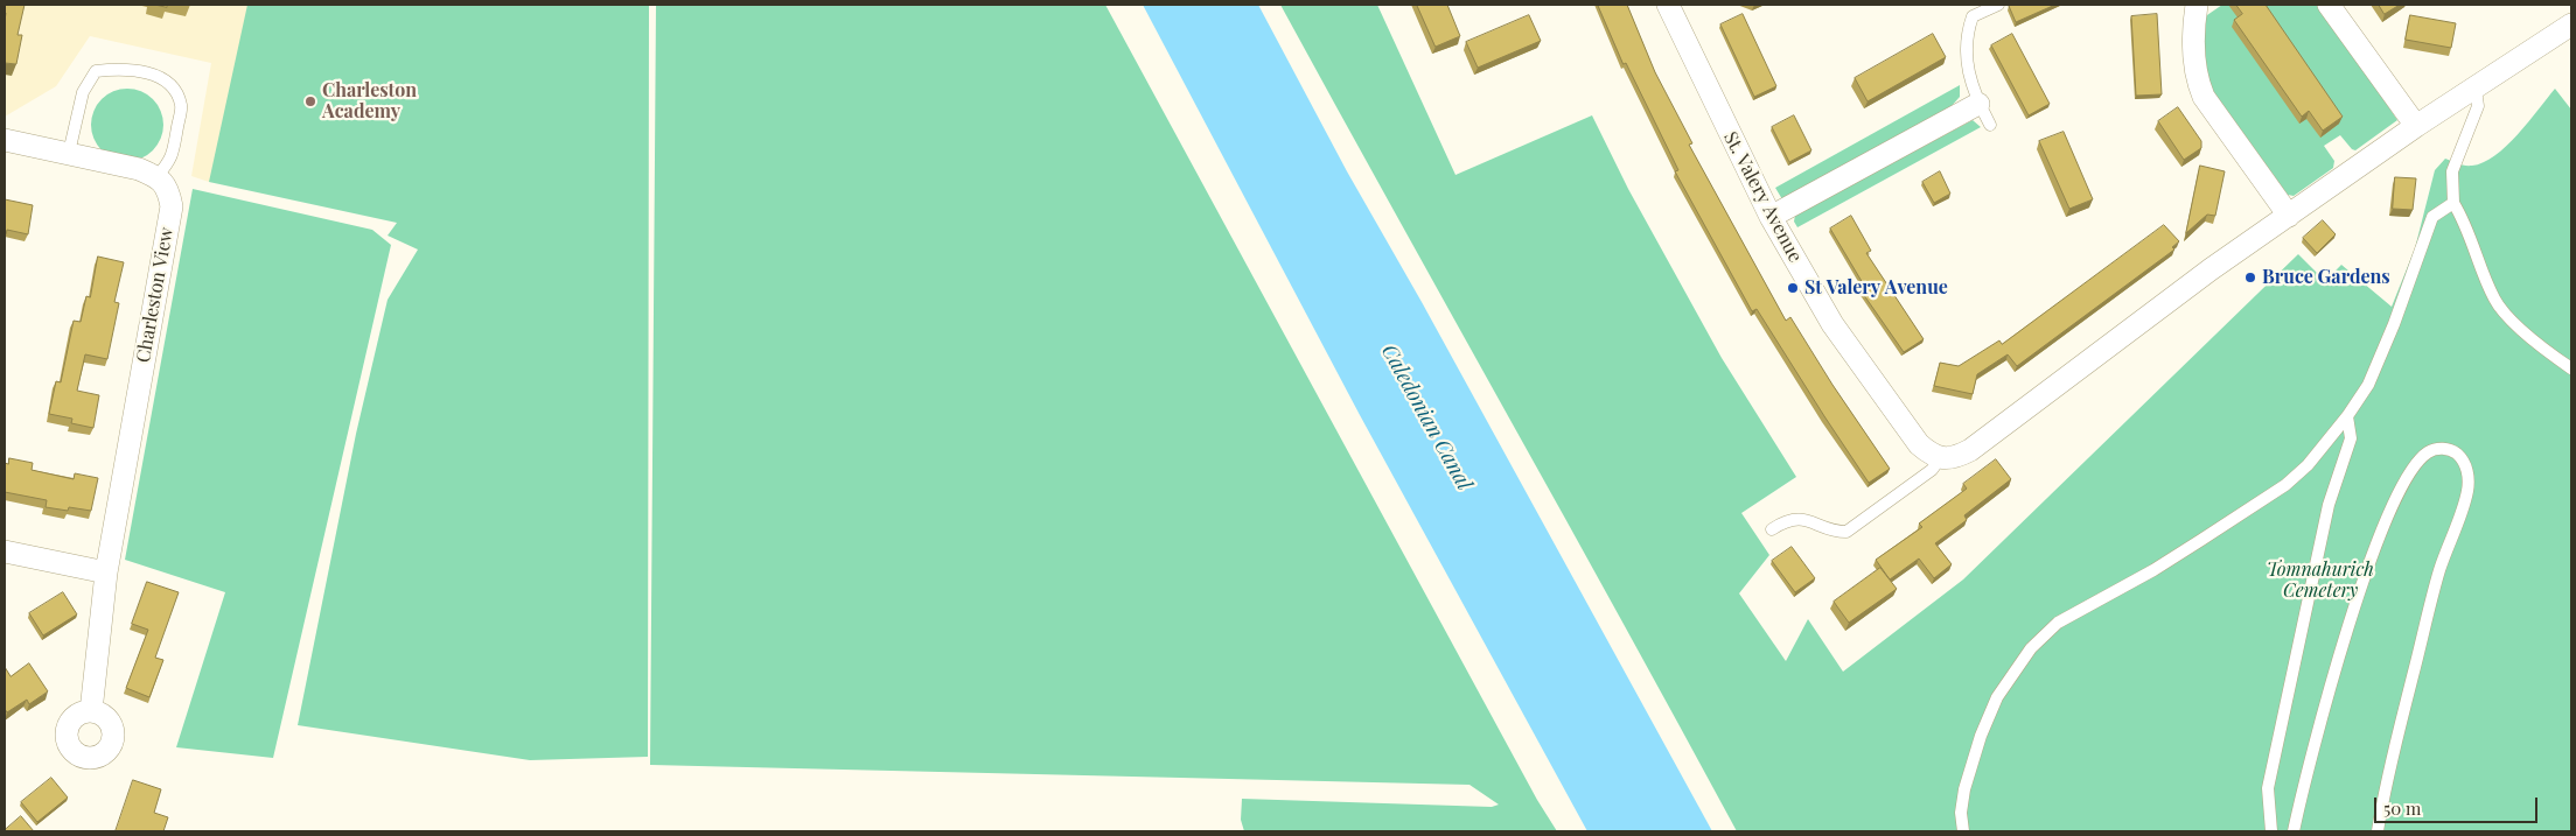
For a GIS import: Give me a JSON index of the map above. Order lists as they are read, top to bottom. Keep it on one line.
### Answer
{"streets":{"street":["St. Valery Avenue","Charleston View"]},"water":["Caledonian Canal"],"parks":["Tomnahurich Cemetery"],"places":["Charleston Academy","Bruce Gardens","St Valery Avenue"],"scale_bar":"50 m"}
